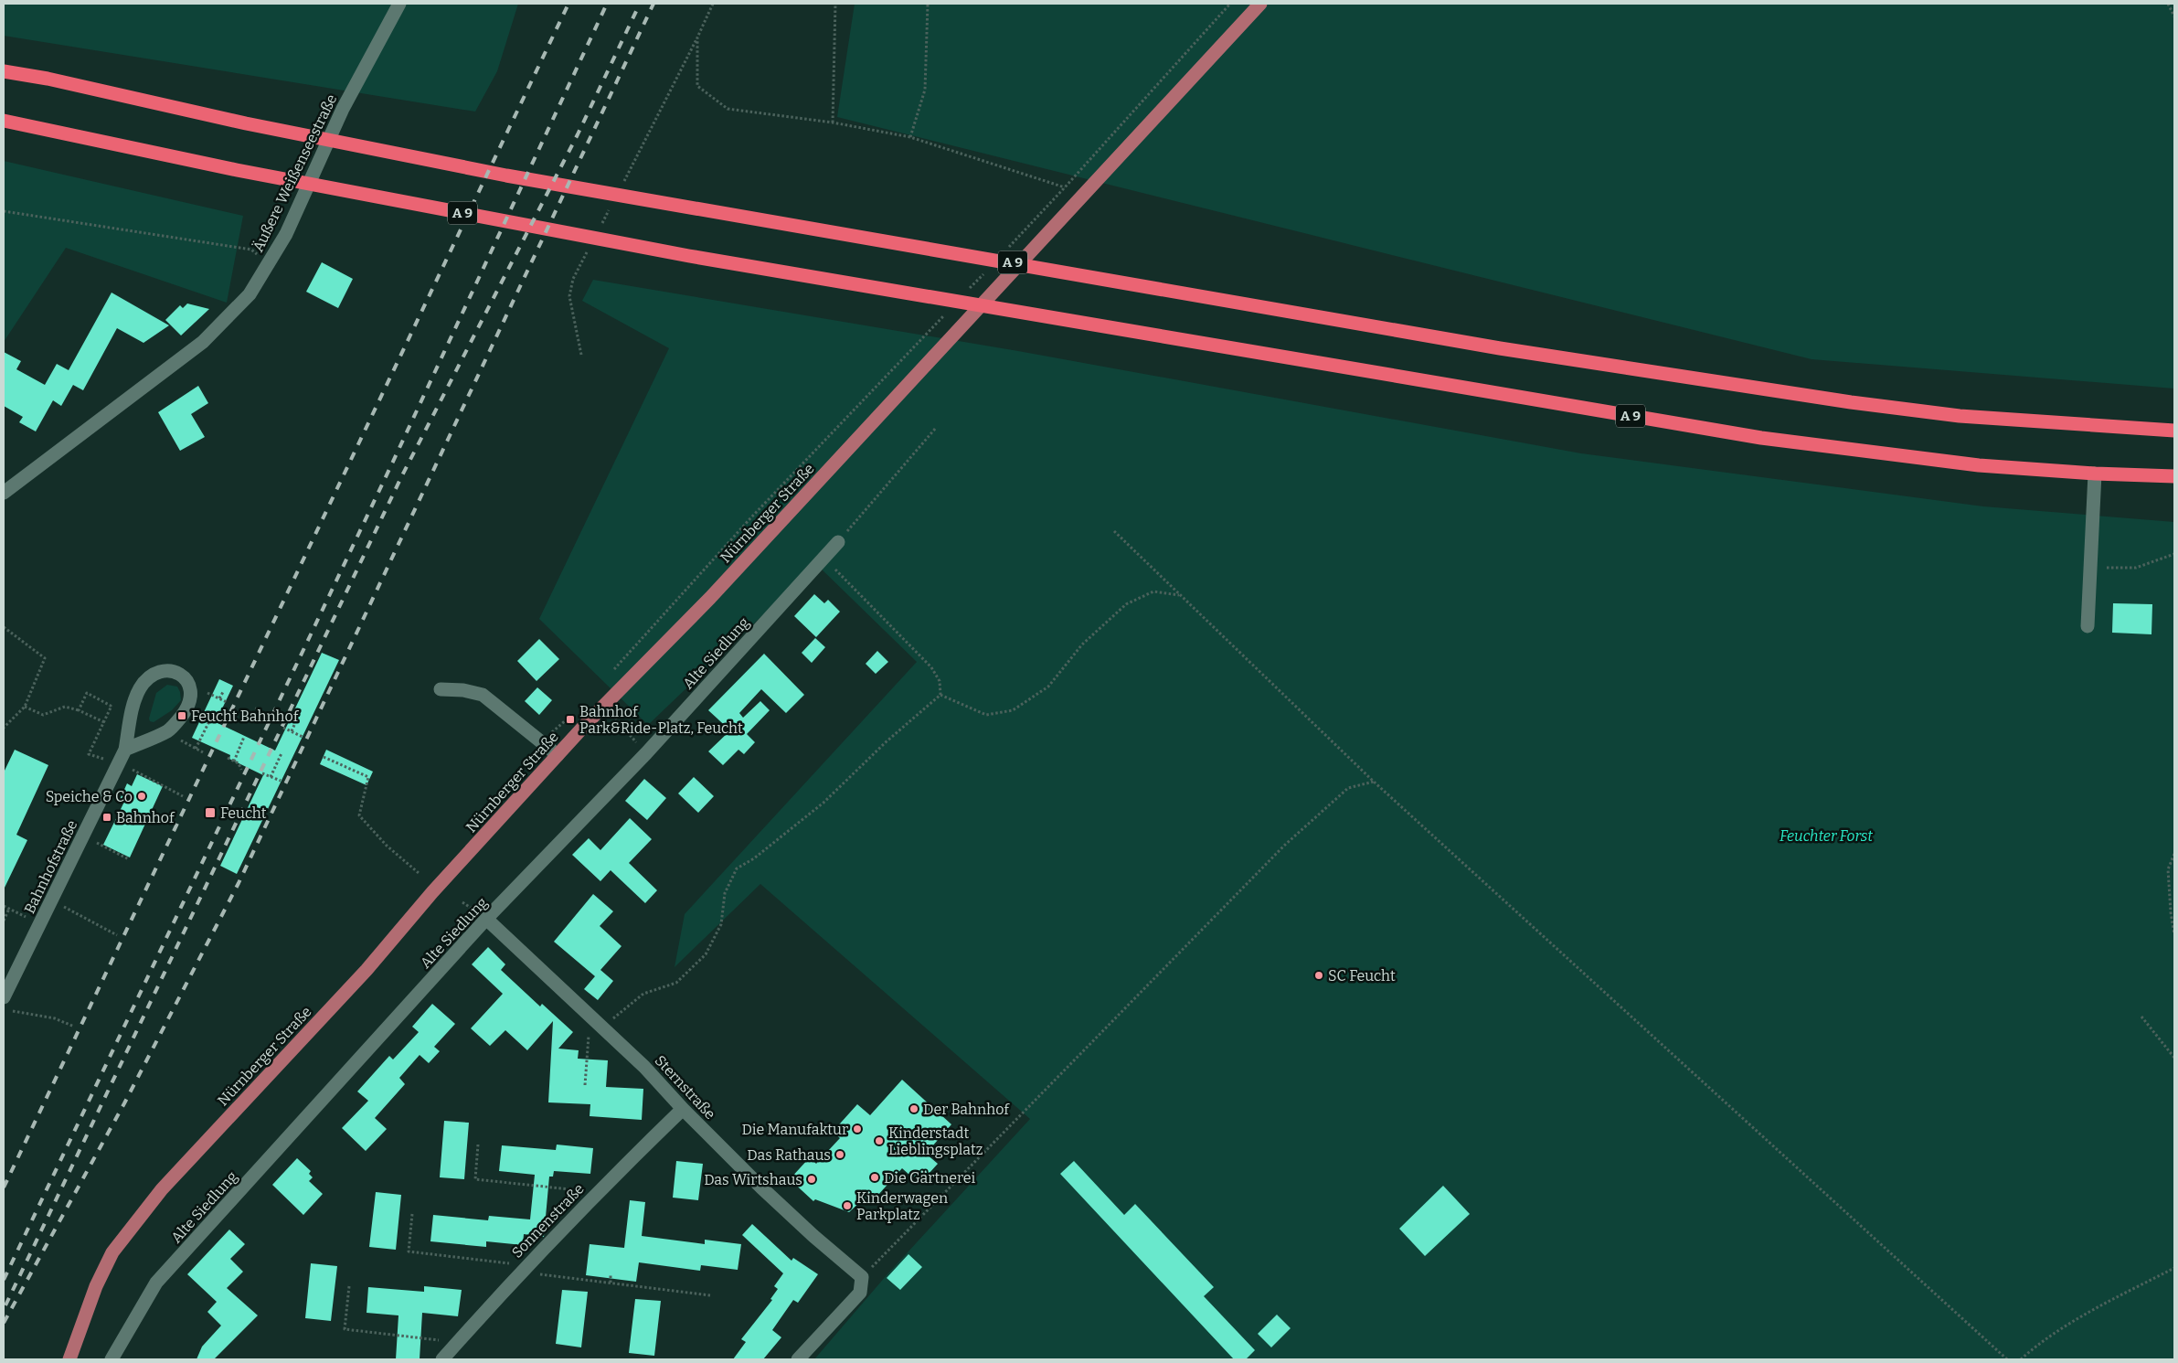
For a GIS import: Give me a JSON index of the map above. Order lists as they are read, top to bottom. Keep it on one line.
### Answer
{"streets":{"highway":["A 9"],"main road":["Nürnberger Straße"],"street":["Äußere Weißenseestraße","Alte Siedlung","Bahnhofstraße","Sternstraße","Sonnenstraße"]},"crossings":[["Alte Siedlung","Sternstraße"],["Sternstraße","Sonnenstraße"]],"parks":["Feuchter Forst"],"places":{"transit":["Feucht Bahnhof","Bahnhof Park&Ride-Platz, Feucht","Feucht","Bahnhof"],"other":["Speiche & Co","SC Feucht","Der Bahnhof","Die Manufaktur","Kinderstadt Lieblingsplatz","Das Rathaus","Die Gärtnerei","Das Wirtshaus","Kinderwagen Parkplatz"]}}
